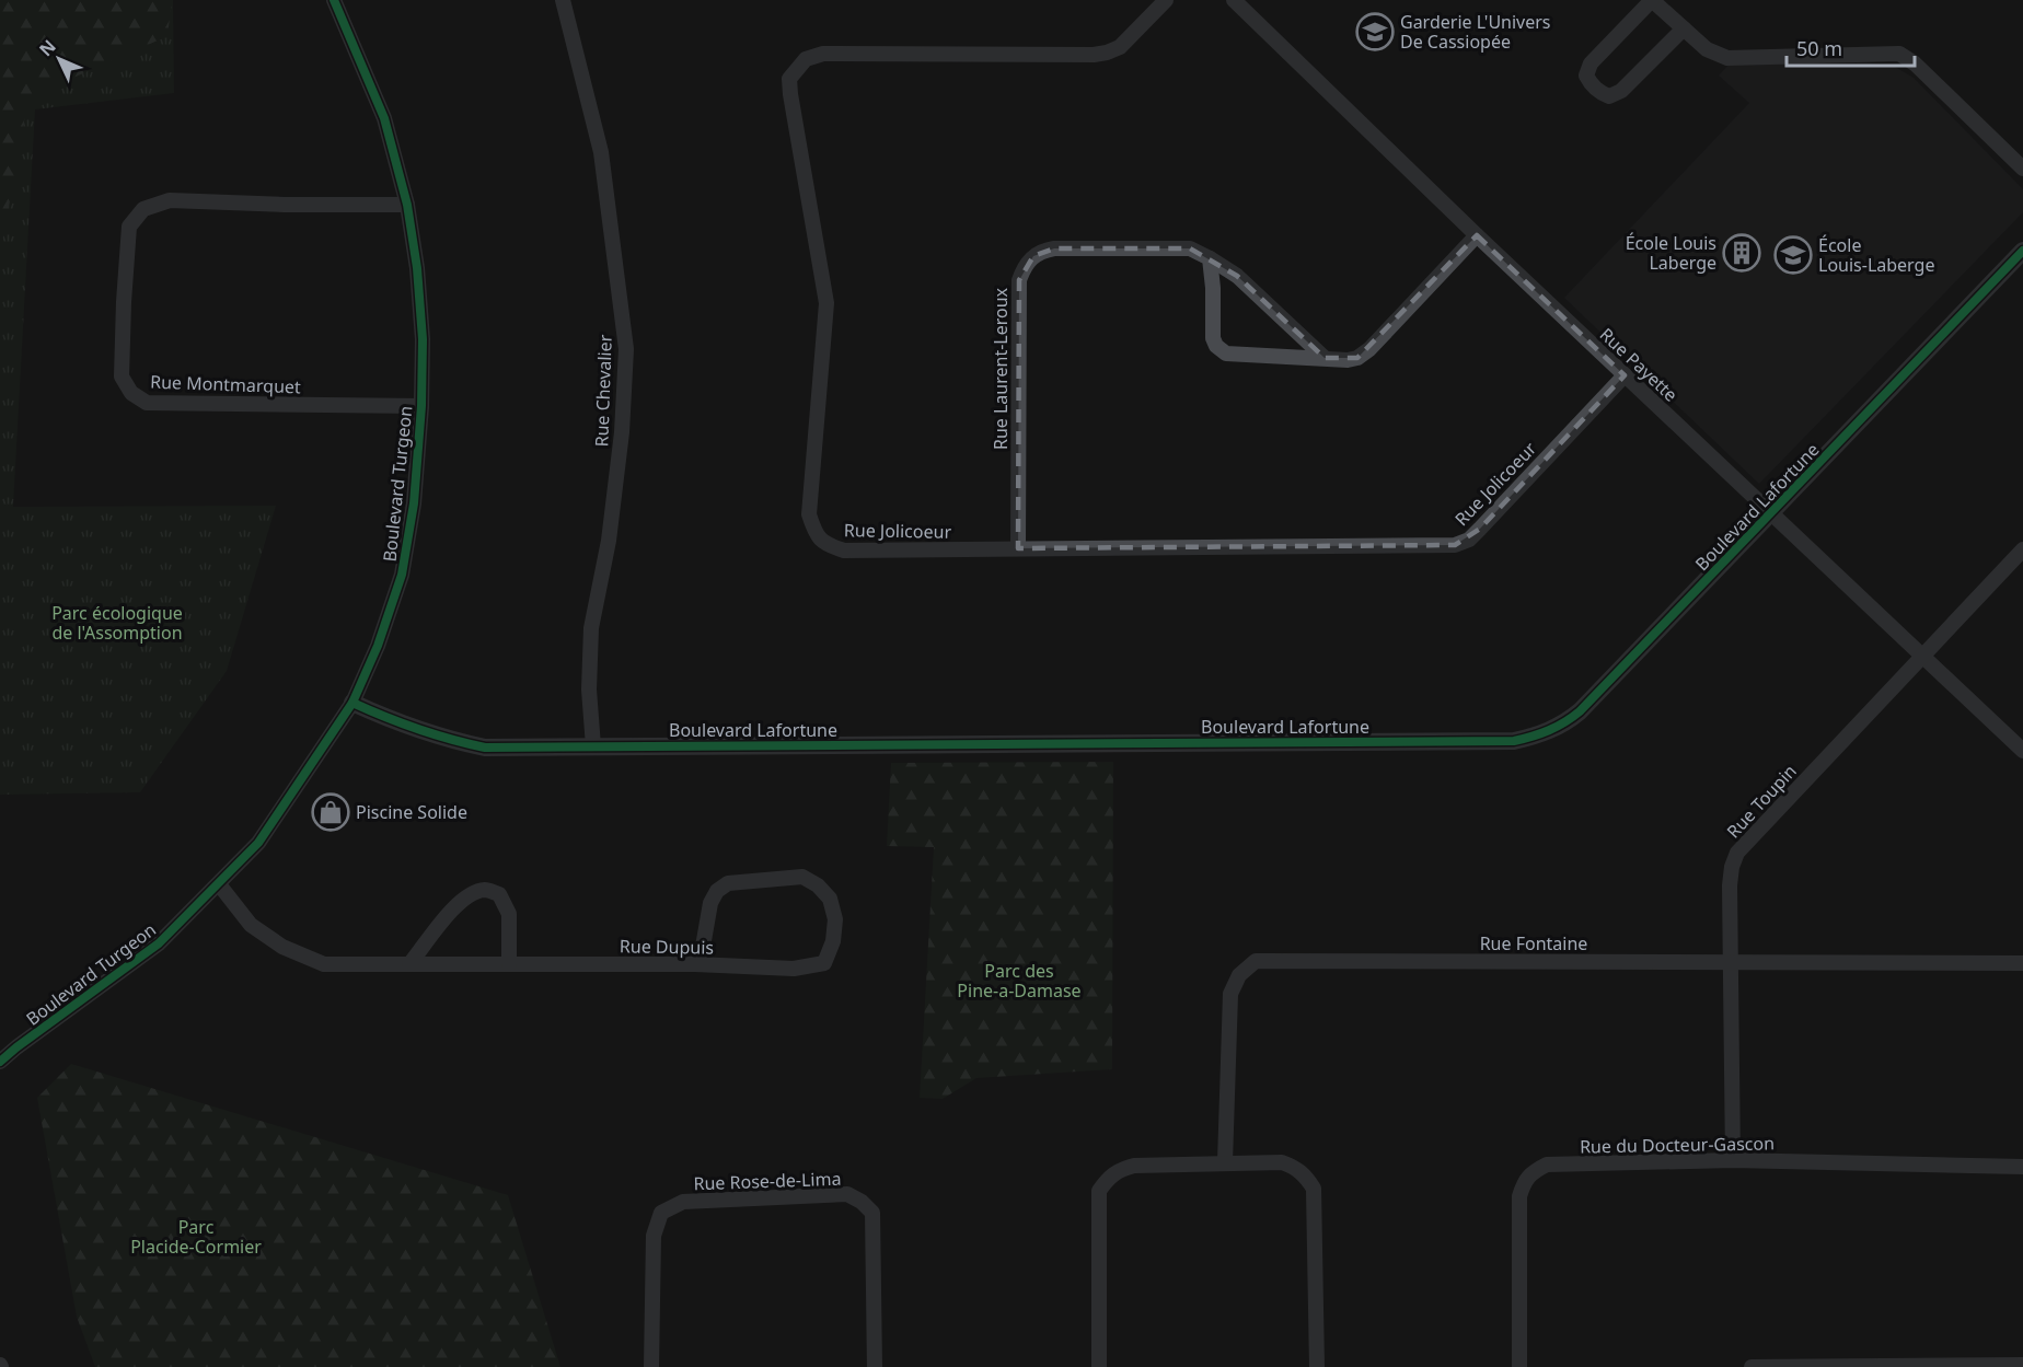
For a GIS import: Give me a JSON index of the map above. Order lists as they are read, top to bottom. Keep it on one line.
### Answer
{"streets":{"street":["Rue Payette","Rue Laurent-Leroux","Rue Montmarquet","Rue Chevalier","Boulevard Turgeon","Rue Jolicoeur","Boulevard Lafortune","Rue Toupin","Rue Fontaine","Rue Dupuis","Rue du Docteur-Gascon","Rue Rose-de-Lima"]},"crossings":[["Rue Payette","Rue Jolicoeur"],["Rue Payette","Boulevard Lafortune"],["Rue Payette","Rue Toupin"],["Rue Laurent-Leroux","Rue Jolicoeur"],["Rue Montmarquet","Boulevard Turgeon"],["Rue Chevalier","Boulevard Lafortune"],["Boulevard Turgeon","Boulevard Lafortune"],["Boulevard Turgeon","Rue Dupuis"],["Rue Toupin","Rue Fontaine"],["Rue Toupin","Rue du Docteur-Gascon"]],"parks":["Parc écologique de l'Assomption","Parc des Pine-a-Damase","Parc Placide-Cormier"],"places":{"school or university":["Garderie L'Univers De Cassiopée","École Louis-Laberge"],"building":["École Louis Laberge"],"shop":["Piscine Solide"]},"scale_bar":"50 m","north":"top left"}
